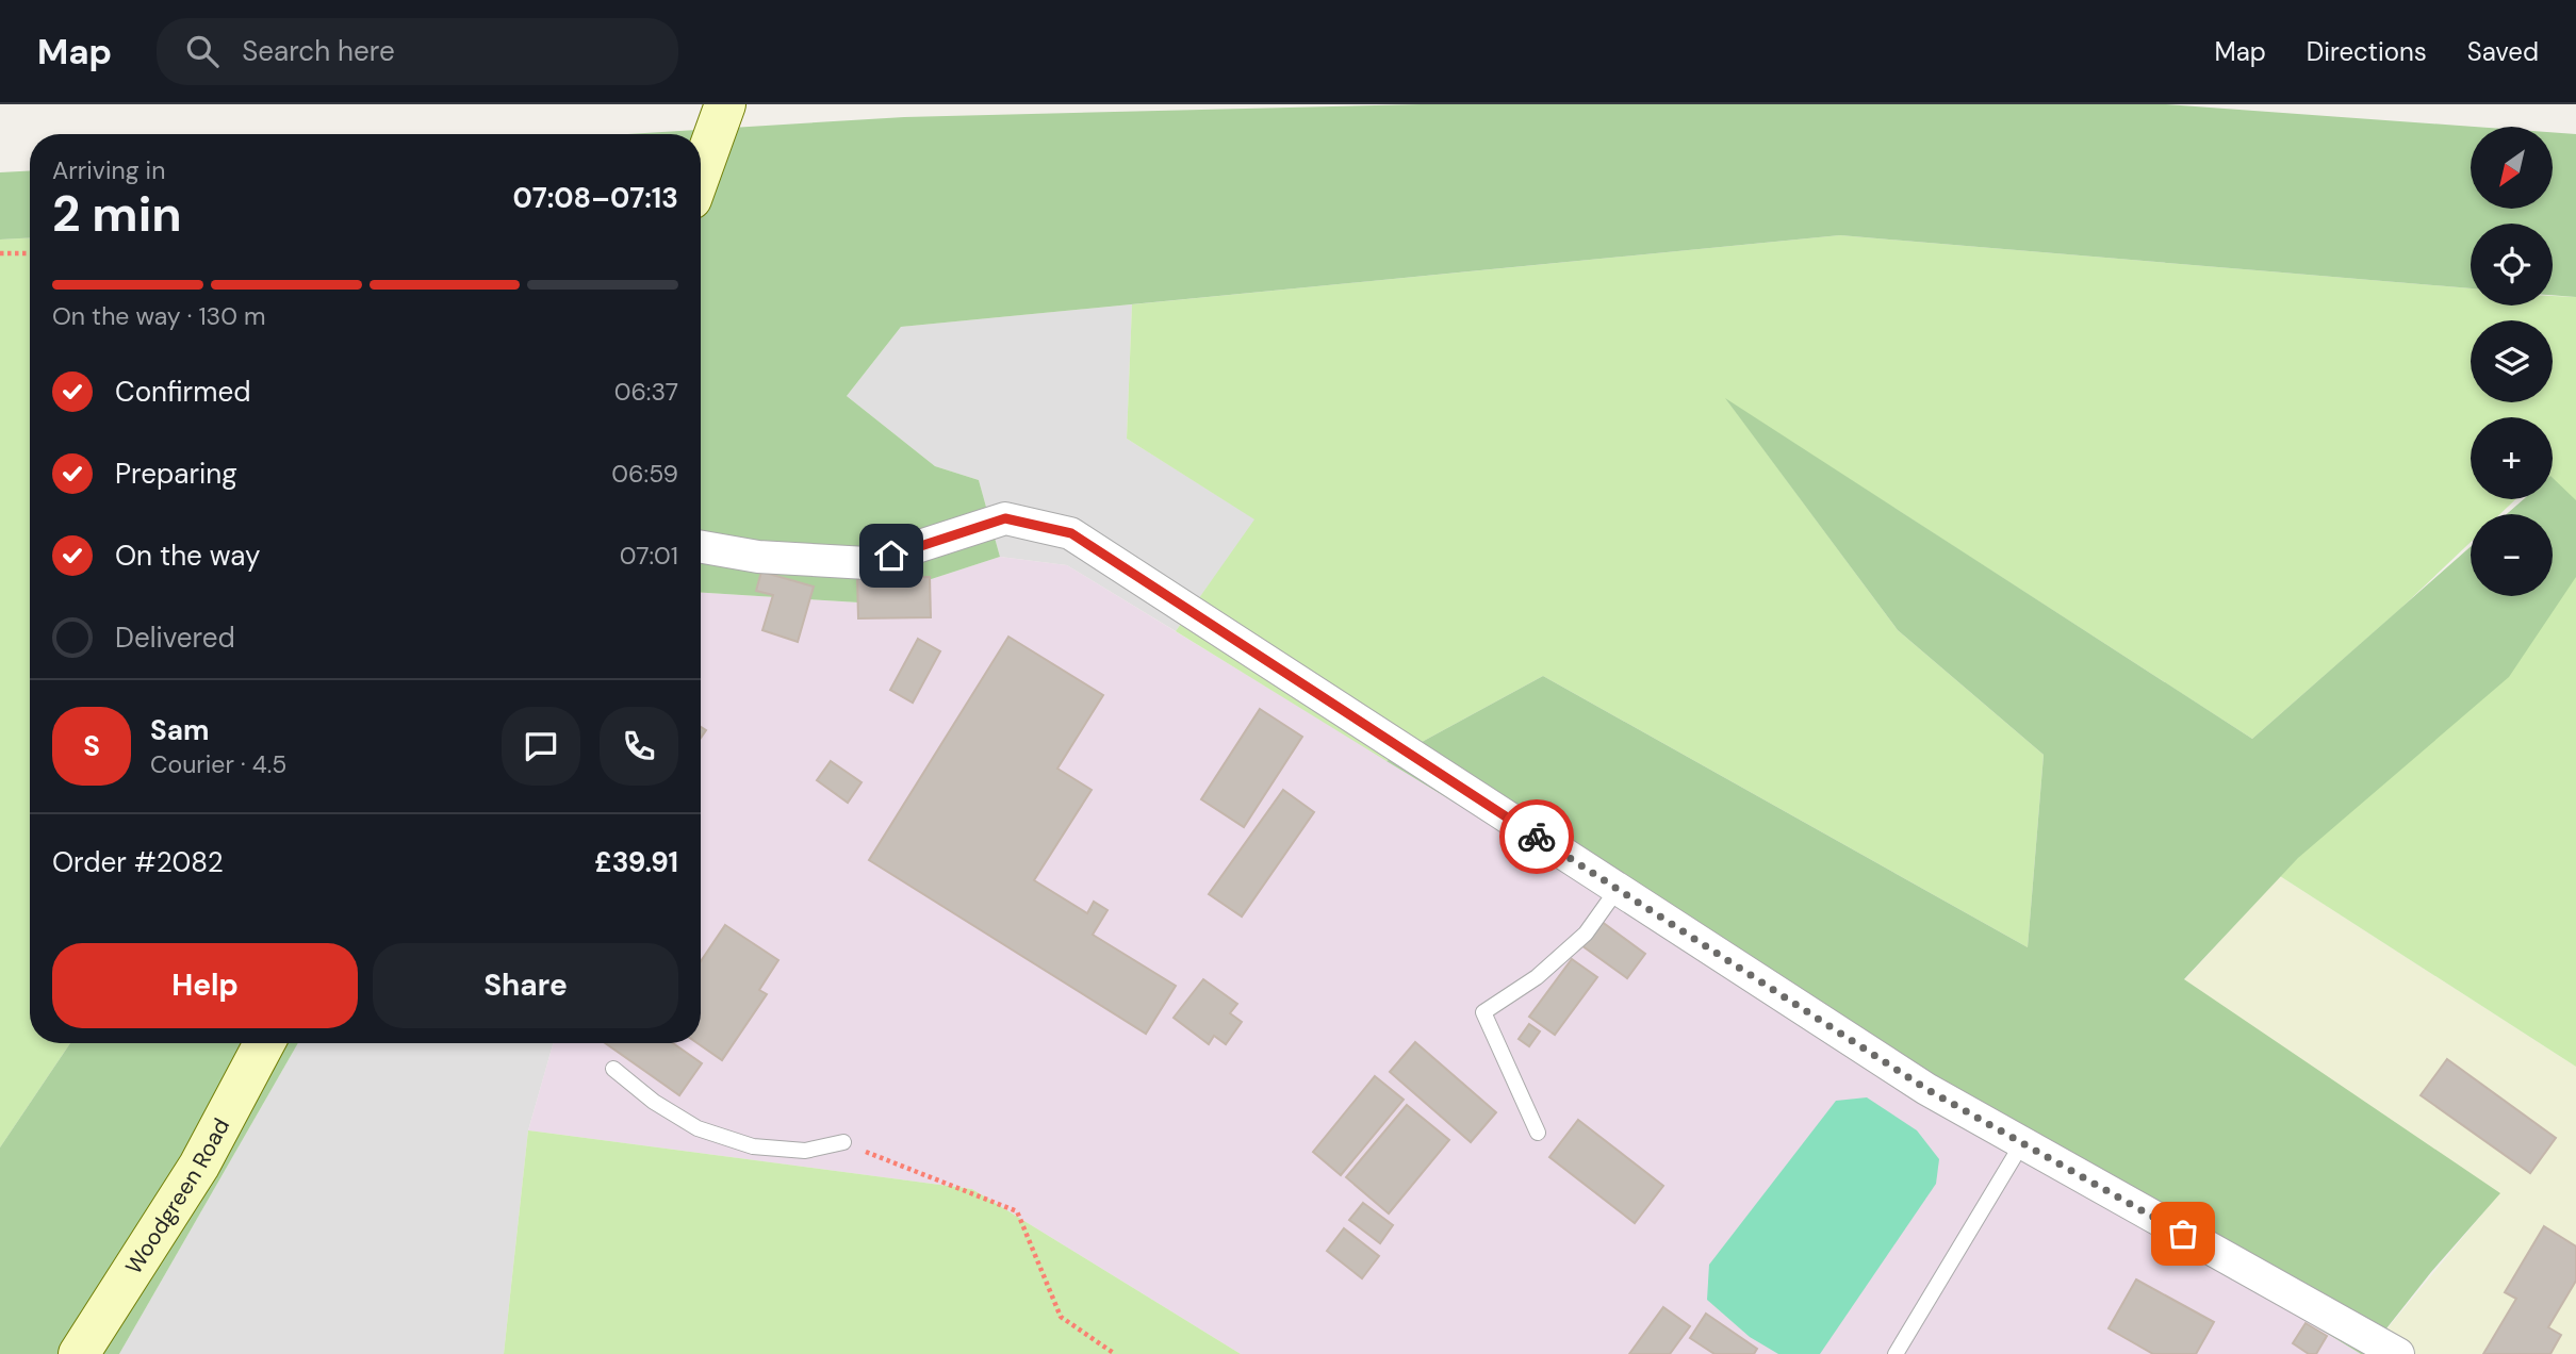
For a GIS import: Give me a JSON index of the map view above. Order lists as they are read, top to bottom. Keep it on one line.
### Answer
{"streets":{"street":["Woodgreen Road"]},"north":"bottom left","page":{"header":"Map","search":"Search here","nav":["Map","Directions","Saved"],"map_buttons":["+","−"],"heading":["2 min","Arriving in","07:08–07:13"],"panel":["Sam","Courier · 4.5","Order #2082","£39.91"],"bar":"On the way · 130 m","list":[["Confirmed","06:37"],["Preparing","06:59"],["On the way","07:01"],"Delivered"],"round":"S","buttons":["Help","Share"]}}
